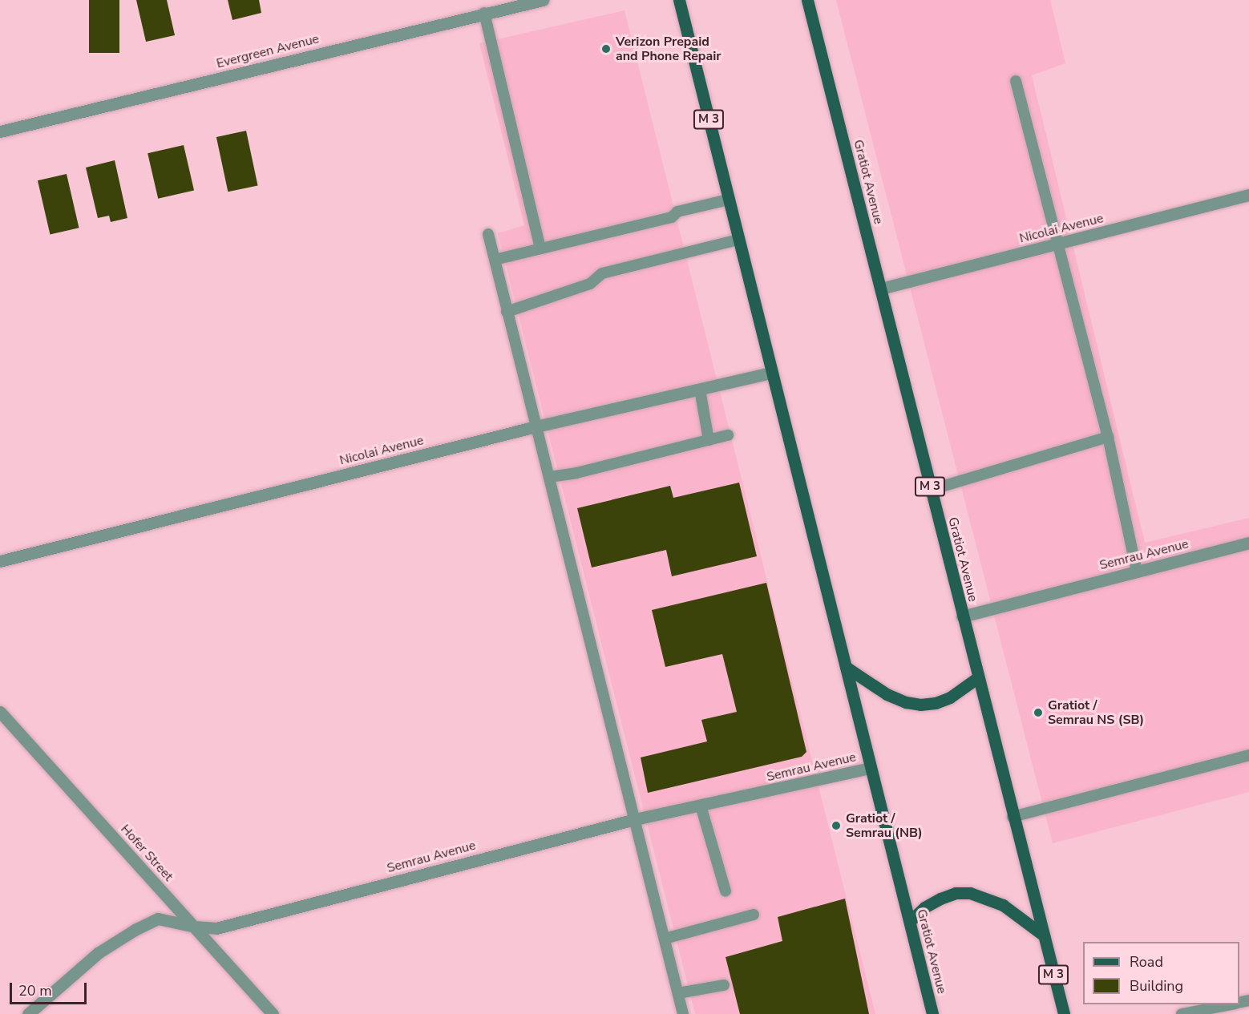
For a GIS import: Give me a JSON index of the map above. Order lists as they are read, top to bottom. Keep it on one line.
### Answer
{"streets":{"main road":["M 3","Gratiot Avenue"],"street":["Evergreen Avenue","Nicolai Avenue","Semrau Avenue","Hofer Street"]},"crossings":[["Gratiot Avenue","Nicolai Avenue"],["Gratiot Avenue","Semrau Avenue"],["Semrau Avenue","Hofer Street"]],"places":["Verizon Prepaid and Phone Repair","Gratiot / Semrau NS (SB)","Gratiot / Semrau (NB)"],"legend":["Road","Building"],"scale_bar":"20 m"}
